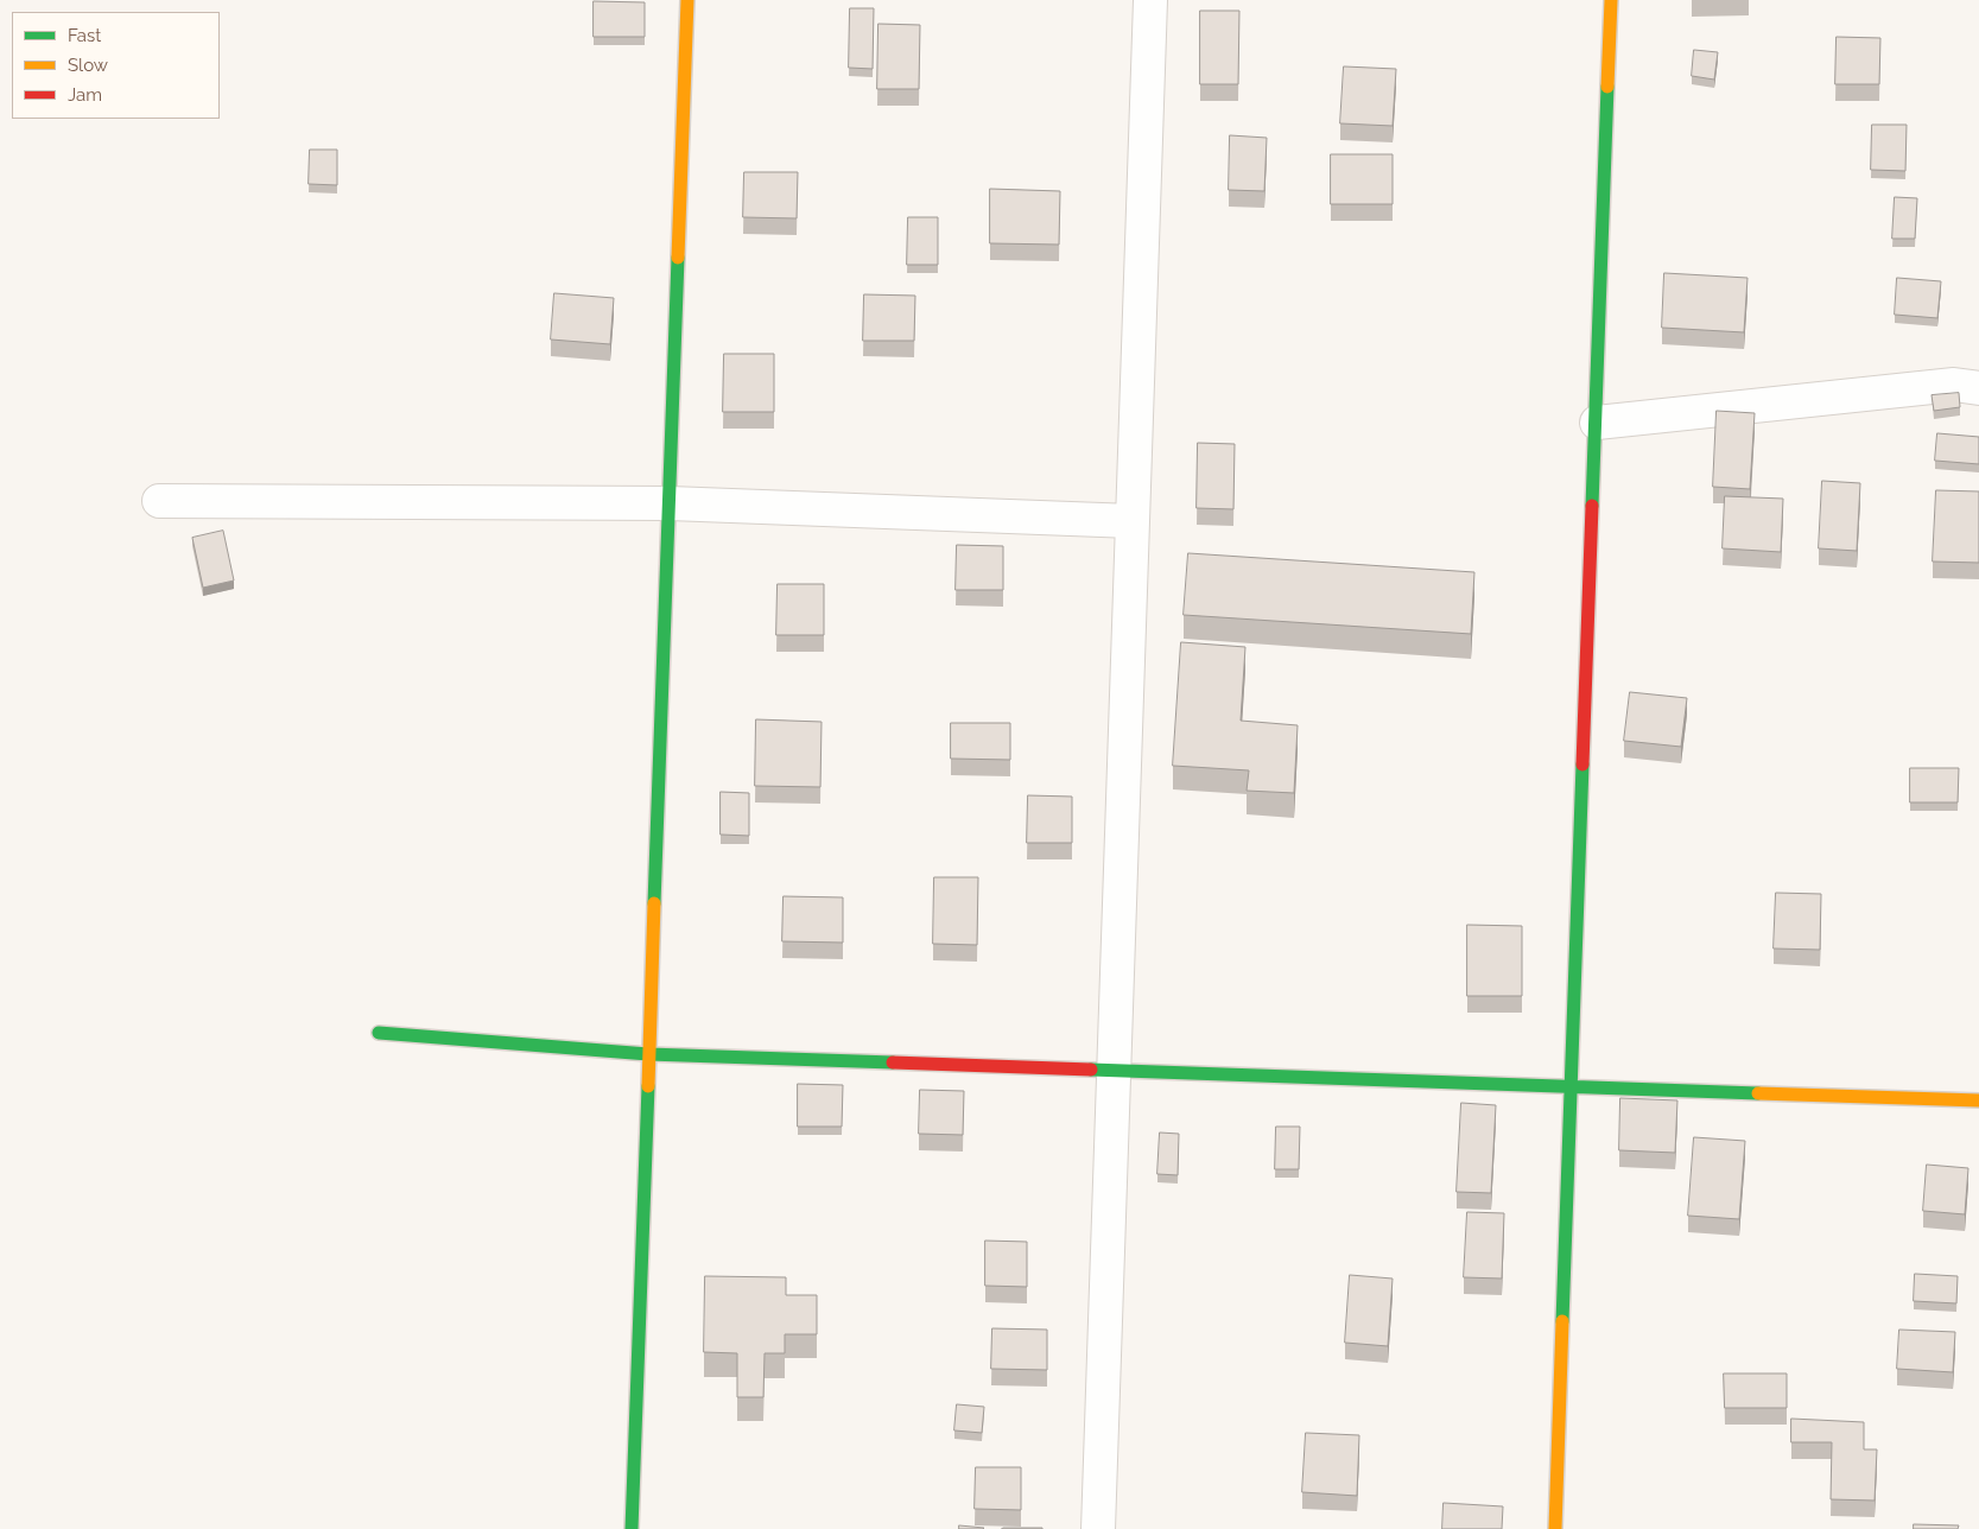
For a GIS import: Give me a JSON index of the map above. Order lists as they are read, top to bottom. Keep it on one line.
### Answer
{"legend":["Fast","Slow","Jam"]}
